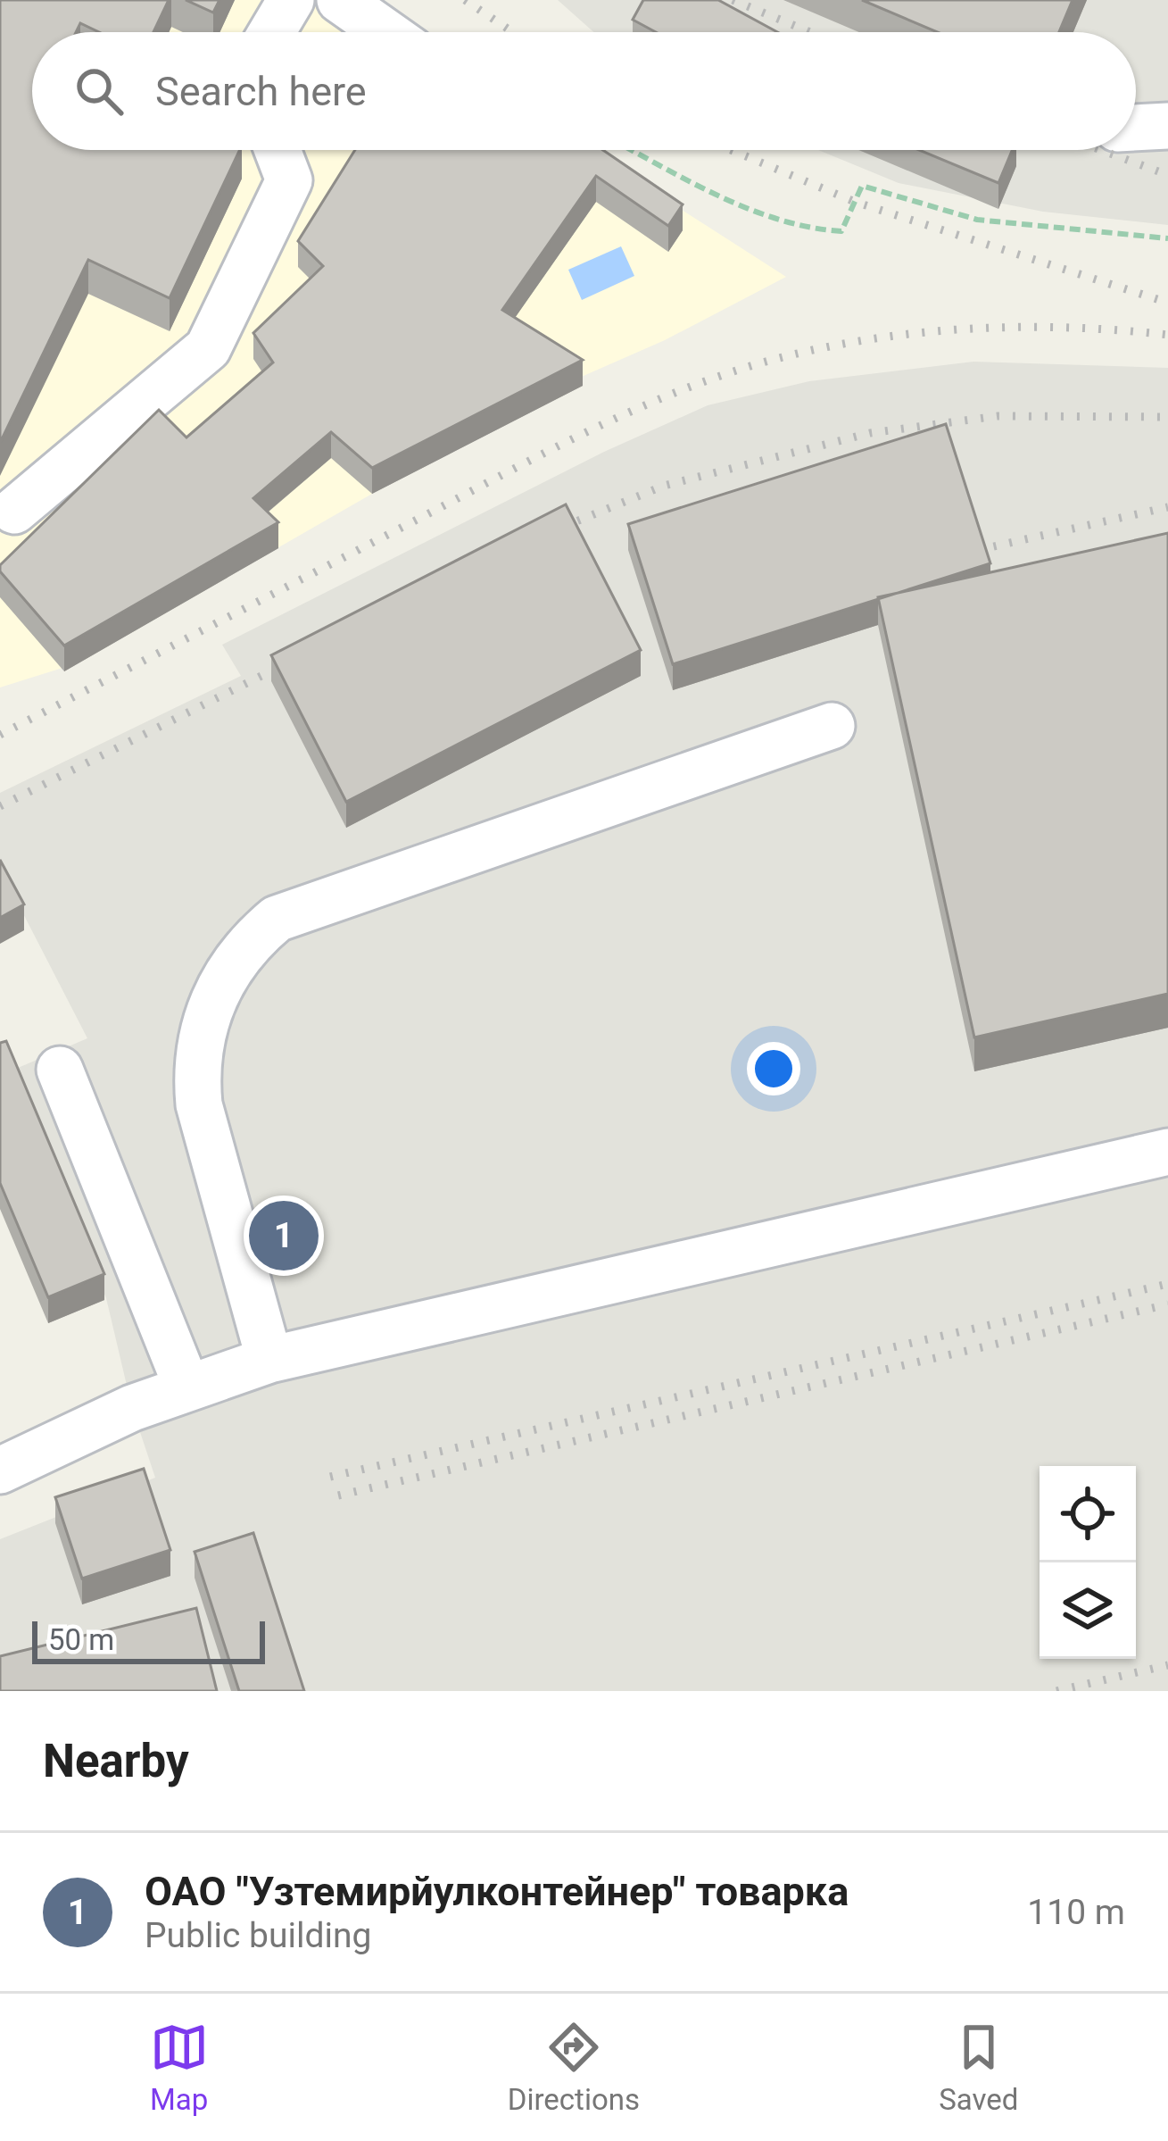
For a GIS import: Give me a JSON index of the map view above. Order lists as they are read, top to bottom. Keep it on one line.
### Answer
{"scale_bar":"50 m","page":{"search":"Search here","pins":"1","scale":"50 m","heading":"Nearby","list":[{"mark":"1","name":"ОАО \"Узтемирйулконтейнер\" товарка","note":"Public building","value":"110 m"}],"nav":["Map","Directions","Saved"]}}
